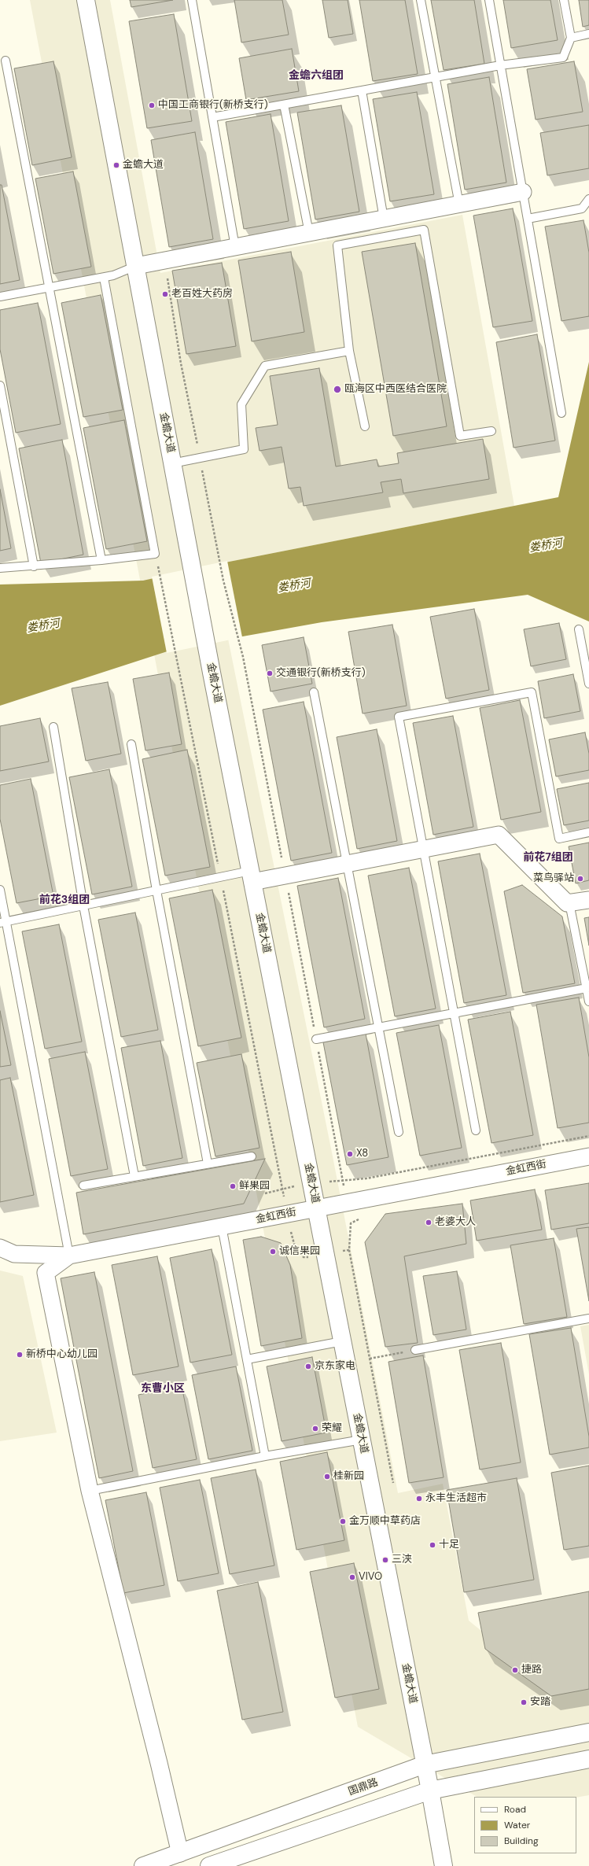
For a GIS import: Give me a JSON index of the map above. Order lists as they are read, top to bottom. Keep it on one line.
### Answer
{"streets":{"street":["金蟾大道","金虹西街","国鼎路"]},"crossings":[["金蟾大道","金虹西街"],["金蟾大道","国鼎路"]],"districts":["金蟾六组团","前花7组团","前花3组团","东曹小区"],"water":["娄桥河"],"places":["中国工商银行(新桥支行)","金蟾大道","老百姓大药房","瓯海区中西医结合医院","交通银行(新桥支行)","菜鸟驿站","X8","鲜果园","老婆大人","诚信果园","新桥中心幼儿园","京东家电","荣耀","桂新园","永丰生活超市","金万顺中草药店","十足","三浃","VIVO","捷路","安踏"],"legend":["Road","Water","Building"]}
